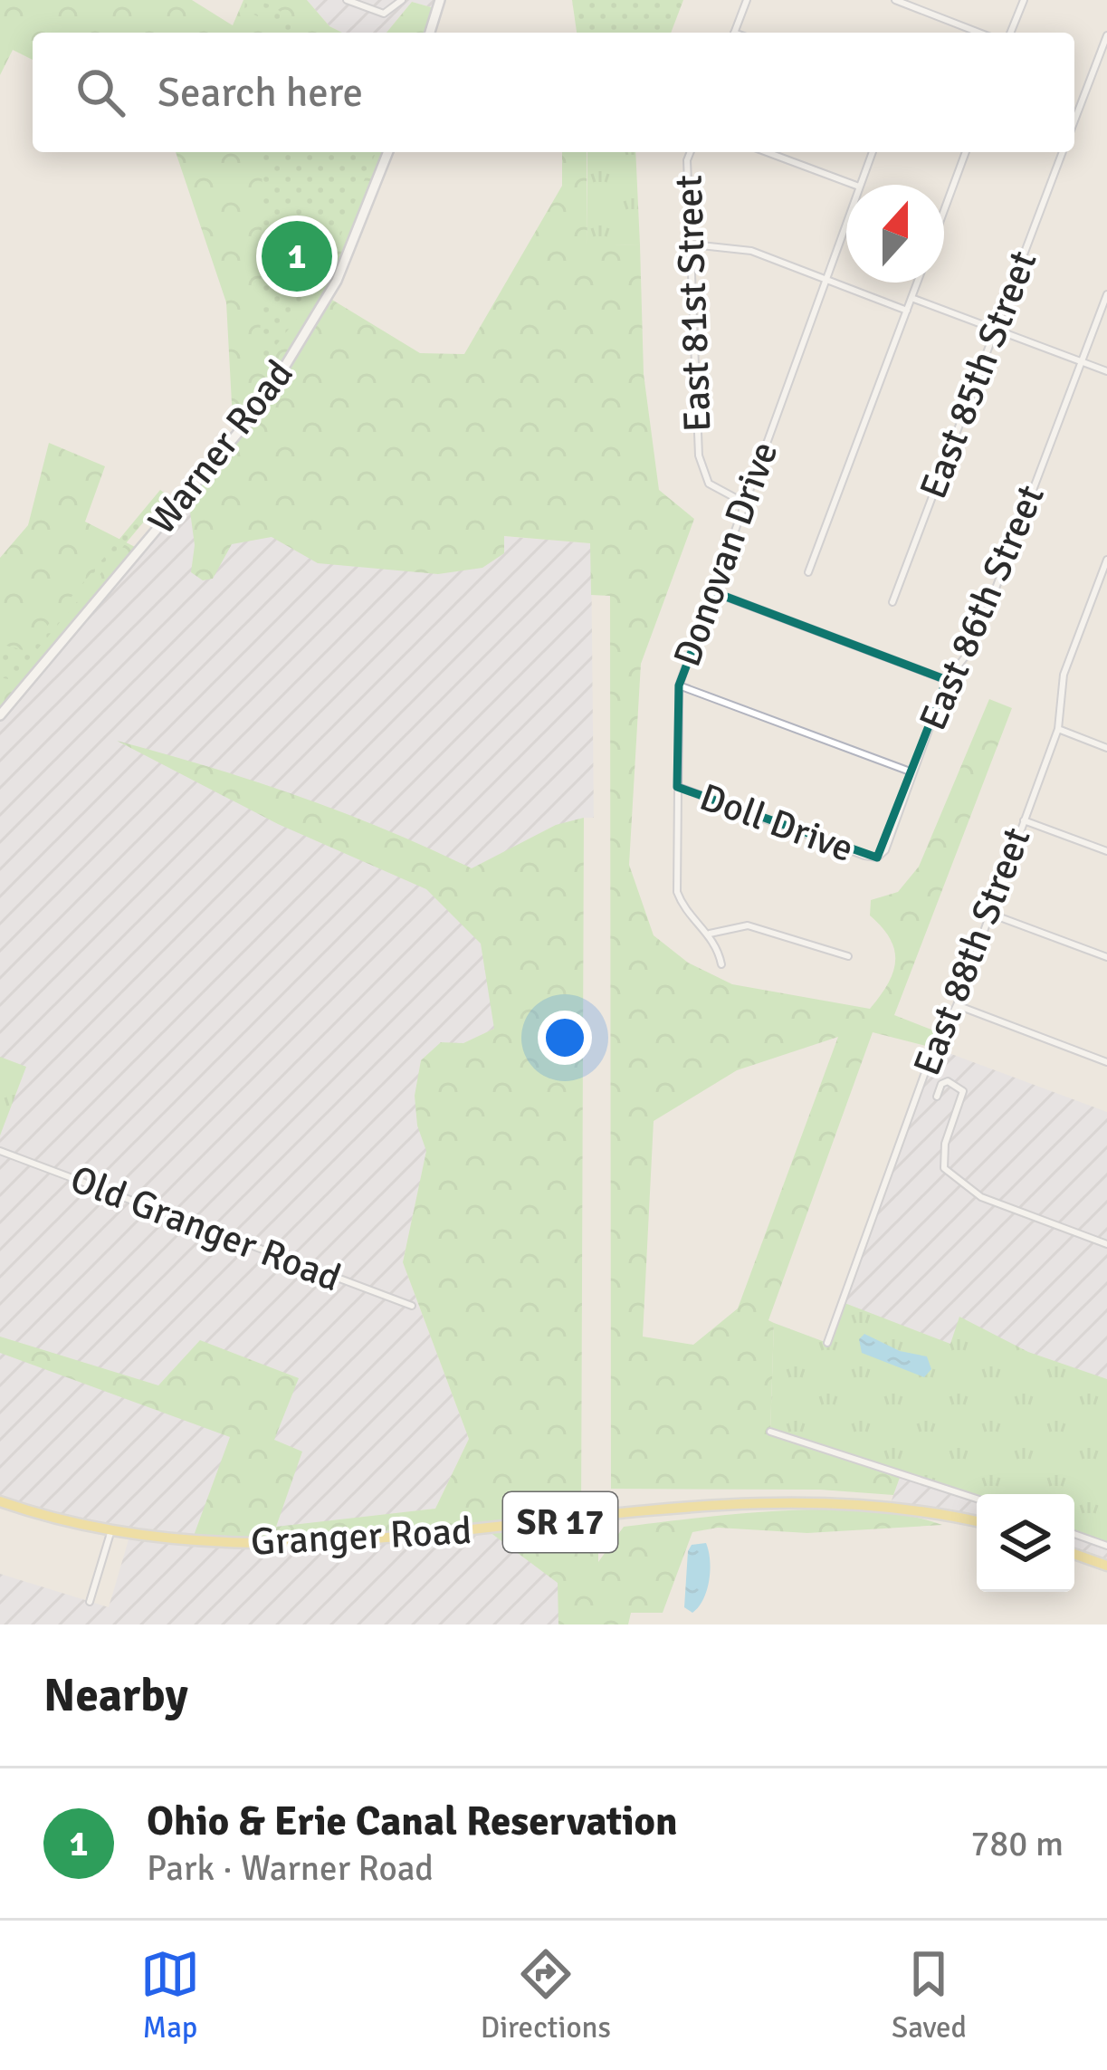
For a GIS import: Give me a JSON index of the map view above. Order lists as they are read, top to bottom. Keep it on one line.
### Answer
{"streets":{"main road":["Warner Road","SR 17","Granger Road"],"street":["East 81st Street","East 85th Street","Donovan Drive","East 86th Street","Doll Drive","East 88th Street","Old Granger Road"]},"crossings":[["East 81st Street","Donovan Drive"],["Donovan Drive","Doll Drive"],["East 86th Street","Doll Drive"]],"north":"top","page":{"search":"Search here","pins":"1","heading":"Nearby","list":[{"mark":"1","name":"Ohio & Erie Canal Reservation","note":"Park · Warner Road","value":"780 m"}],"nav":["Map","Directions","Saved"]}}
